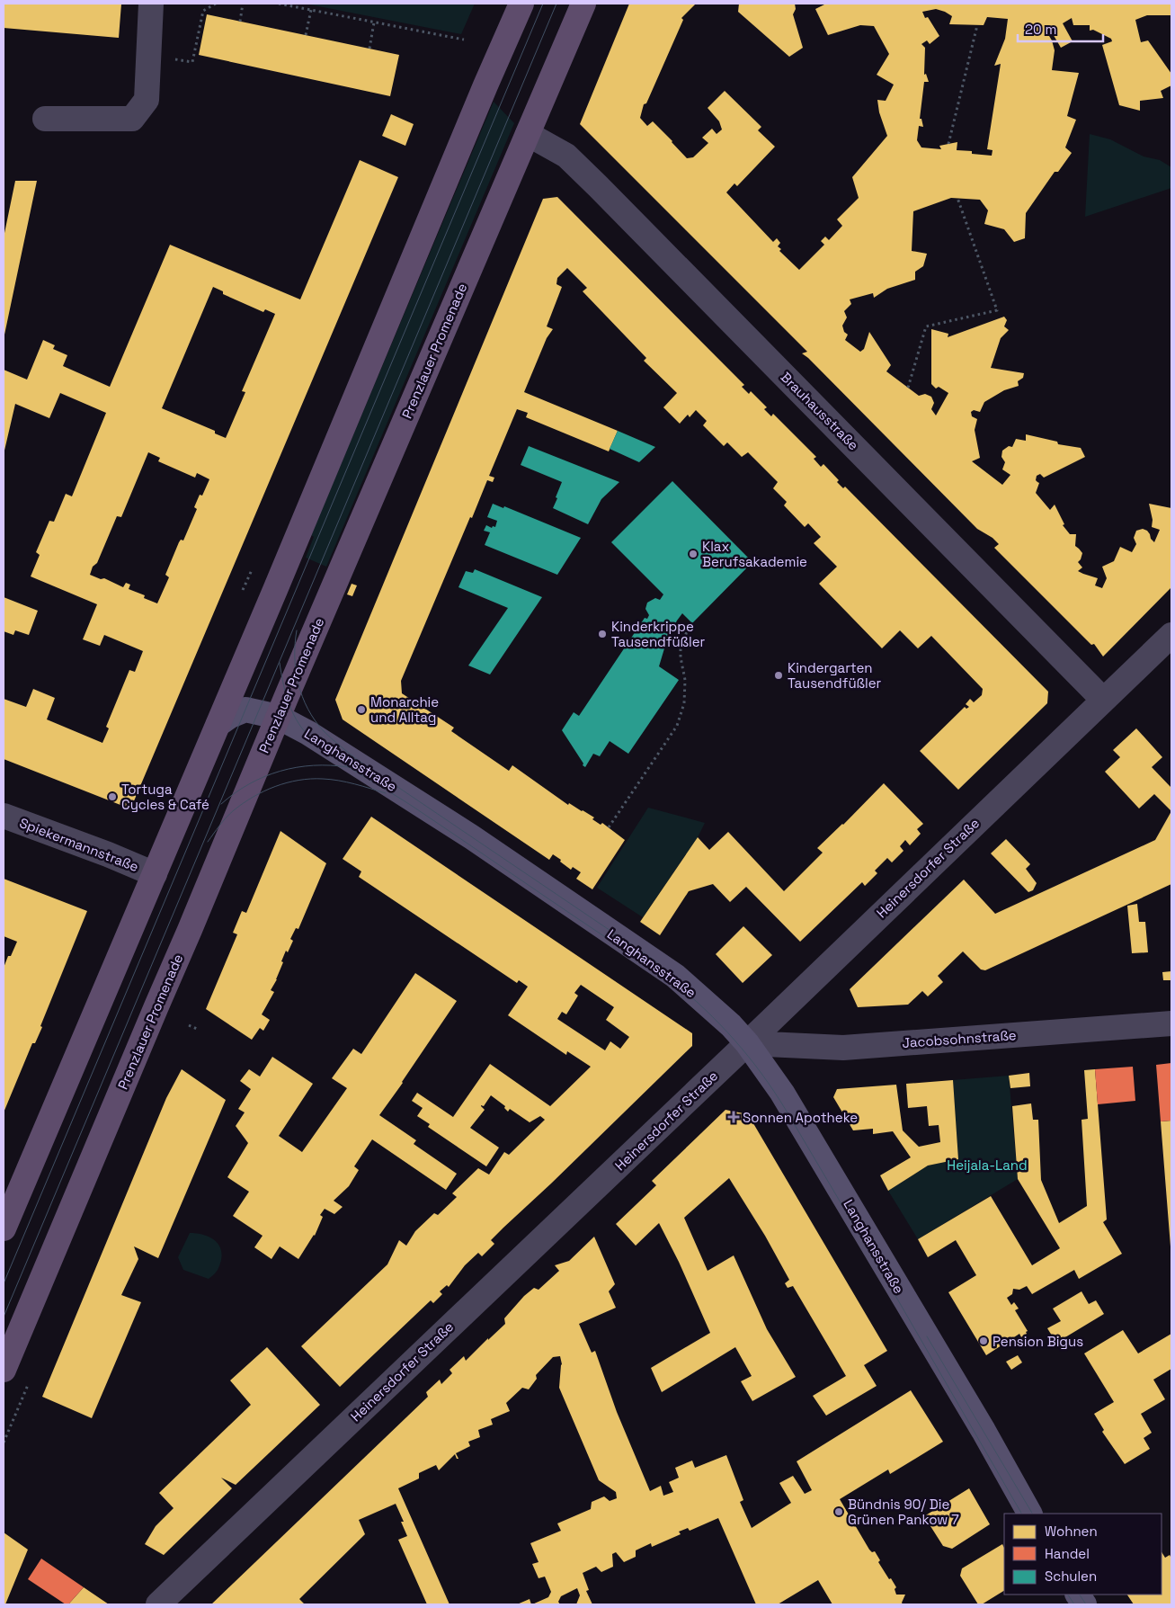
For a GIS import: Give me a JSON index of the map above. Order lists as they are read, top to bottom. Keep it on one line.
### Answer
{"streets":{"main road":["Prenzlauer Promenade"],"street":["Brauhausstraße","Langhansstraße","Spiekermannstraße","Heinersdorfer Straße","Jacobsohnstraße"]},"crossings":[["Prenzlauer Promenade","Brauhausstraße"],["Prenzlauer Promenade","Langhansstraße"],["Brauhausstraße","Heinersdorfer Straße"],["Langhansstraße","Heinersdorfer Straße"],["Langhansstraße","Jacobsohnstraße"],["Heinersdorfer Straße","Jacobsohnstraße"]],"parks":["Heijala-Land"],"places":{"other":["Klax Berufsakademie","Kinderkrippe Tausendfüßler","Kindergarten Tausendfüßler","Monarchie und Alltag","Tortuga Cycles & Café","Pension Bigus","Bündnis 90/ Die Grünen Pankow 7"],"health":["Sonnen Apotheke"]},"legend":["Wohnen","Handel","Schulen"],"scale_bar":"20 m"}
